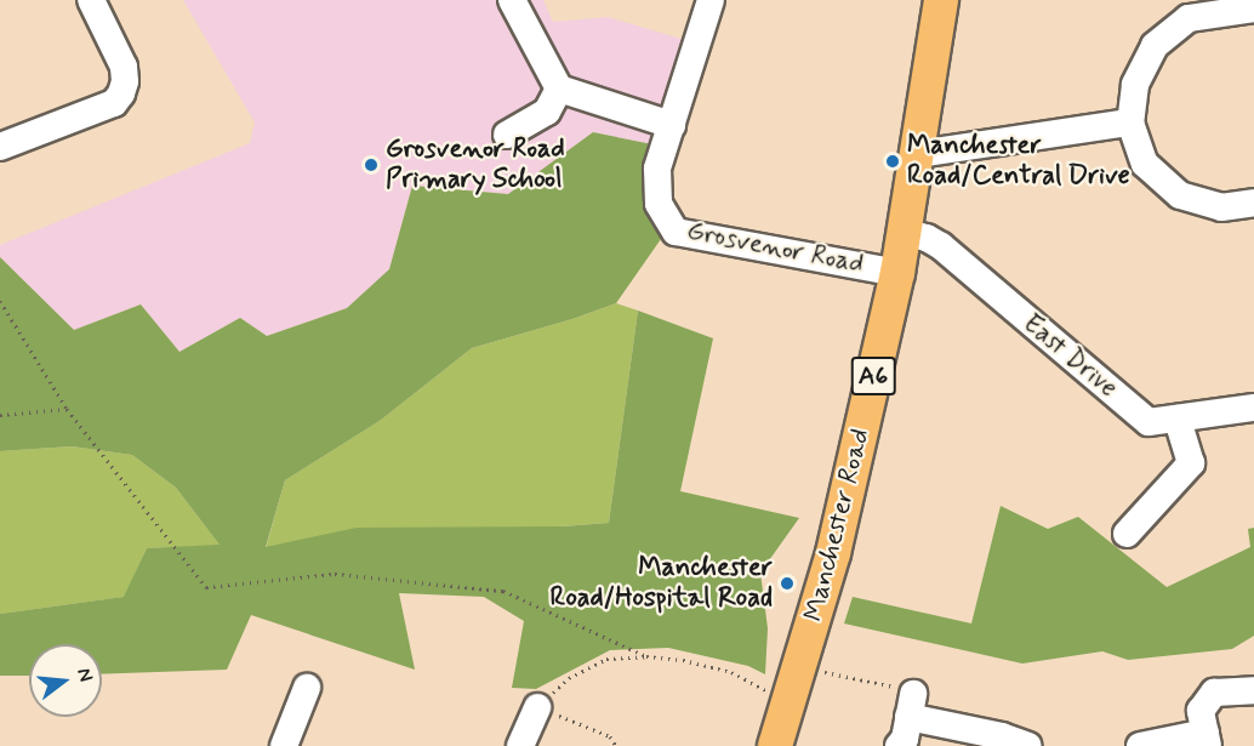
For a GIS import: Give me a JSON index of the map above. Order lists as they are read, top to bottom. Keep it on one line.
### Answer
{"streets":{"main road":["A6","Manchester Road"],"street":["Grosvenor Road","East Drive"]},"crossings":[["Grosvenor Road","Manchester Road"],["East Drive","Manchester Road"]],"places":["Manchester Road/Central Drive","Grosvenor Road Primary School","Manchester Road/Hospital Road"],"north":"right"}
